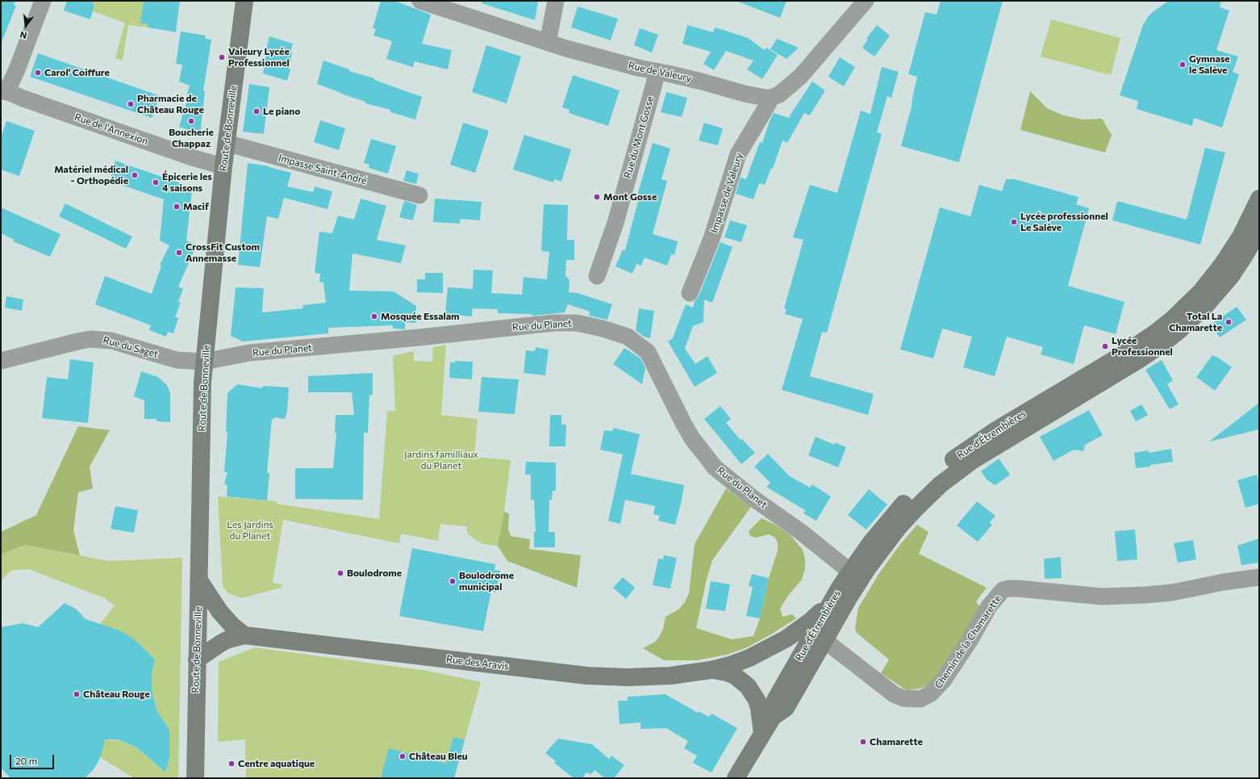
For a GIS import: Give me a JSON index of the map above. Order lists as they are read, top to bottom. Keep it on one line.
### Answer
{"streets":{"main road":["Route de Bonneville","Rue d'Étrembières","Rue des Aravis"],"street":["Rue de Valeury","Rue de l'Annexion","Rue du Mont Gosse","Impasse Saint-André","Impasse de Valeury","Rue du Planet","Rue du Saget","Chemin de la Chamarette"]},"crossings":[["Rue de Valeury","Rue du Mont Gosse"],["Rue de Valeury","Impasse de Valeury"],["Route de Bonneville","Rue de l'Annexion"],["Route de Bonneville","Impasse Saint-André"],["Route de Bonneville","Rue du Planet"],["Route de Bonneville","Rue du Saget"],["Route de Bonneville","Rue des Aravis"],["Rue du Planet","Rue du Saget"],["Rue du Planet","Rue d'Étrembières"],["Rue d'Étrembières","Chemin de la Chamarette"]],"parks":["Jardins familliaux du Planet","Les Jardins du Planet"],"places":["Valeury Lycée Professionnel","Gymnase le Salève","Carol' Coiffure","Pharmacie de Château Rouge","Le piano","Boucherie Chappaz","Matériel médical - Orthopédie","Épicerie les 4 saisons","Mont Gosse","Macif","Lycée professionnel Le Salève","CrossFit Custom Annemasse","Mosquée Essalam","Total La Chamarette","Lycée Professionnel","Boulodrome","Boulodrome municipal","Château Rouge","Chamarette","Château Bleu","Centre aquatique"],"scale_bar":"20 m","north":"bottom"}
